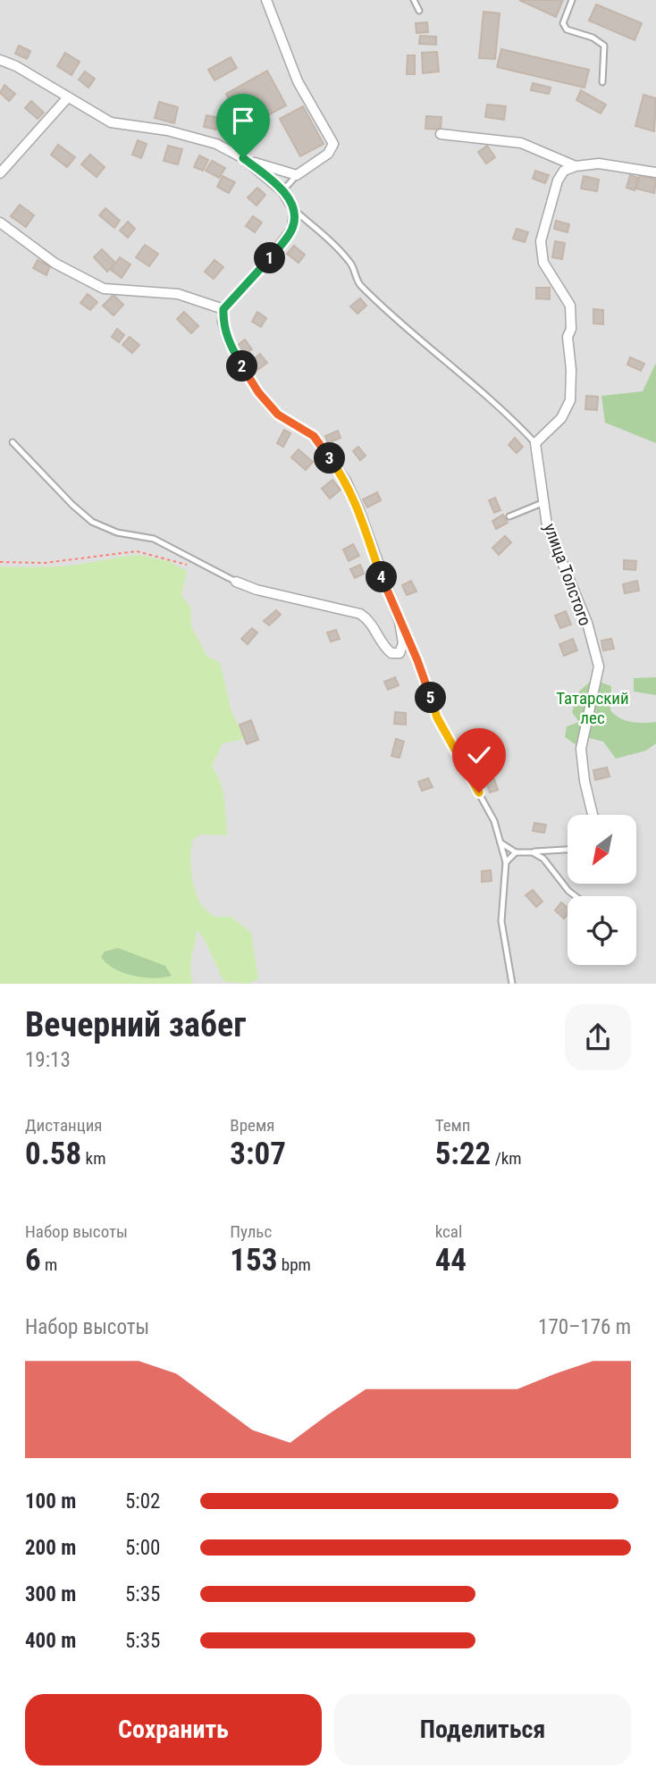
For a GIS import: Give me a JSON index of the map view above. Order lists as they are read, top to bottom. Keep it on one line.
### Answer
{"streets":{"street":["улица Толстого"]},"parks":["Татарский лес"],"north":"bottom left","page":{"pins":["1","2","3","4","5"],"heading":["Вечерний забег","19:13"],"stats":[["Дистанция","0.58 km"],["Время","3:07"],["Темп","5:22 /km"],["Набор высоты","6 m"],["Пульс","153 bpm"],["kcal","44"]],"chart":["Набор высоты","170–176 m"],"list":[{"name":"100 m","note":"5:02"},{"name":"200 m","note":"5:00"},{"name":"300 m","note":"5:35"},{"name":"400 m","note":"5:35"}],"buttons":["Сохранить","Поделиться"]}}
